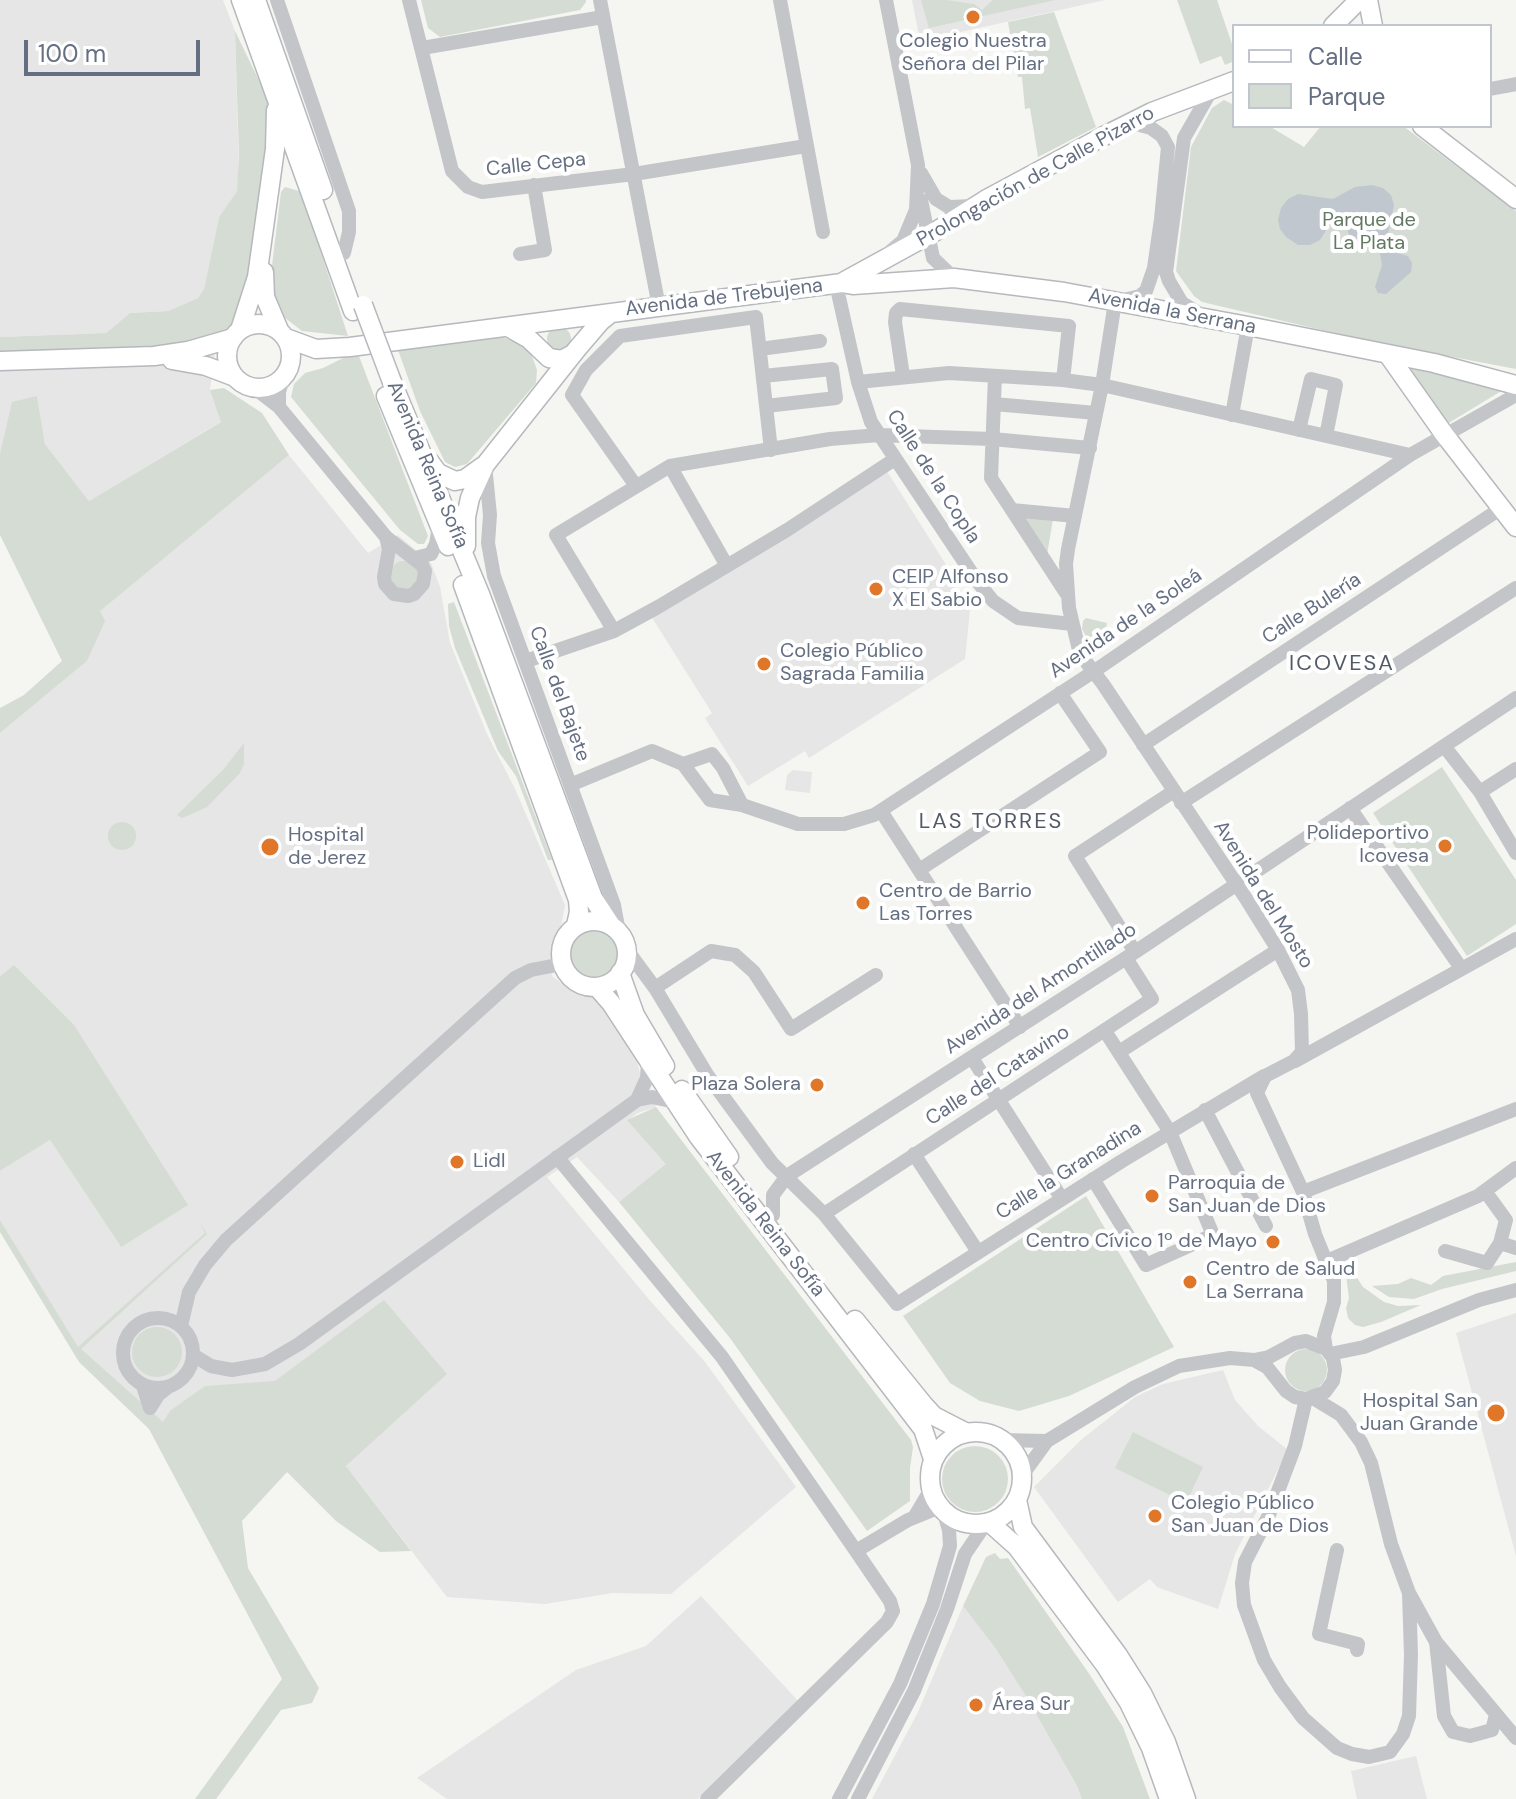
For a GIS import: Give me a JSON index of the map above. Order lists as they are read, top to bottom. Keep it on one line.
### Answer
{"streets":{"main road":["Prolongación de Calle Pizarro","Avenida de Trebujena","Avenida la Serrana","Avenida Reina Sofía"],"street":["Calle Cepa","Calle de la Copla","Calle Bulería","Avenida de la Soleá","Calle del Bajete","Avenida del Mosto","Avenida del Amontillado","Calle del Catavino","Calle la Granadina"]},"crossings":[["Prolongación de Calle Pizarro","Avenida de Trebujena"],["Prolongación de Calle Pizarro","Avenida la Serrana"],["Prolongación de Calle Pizarro","Calle de la Copla"],["Avenida de Trebujena","Avenida la Serrana"],["Avenida de Trebujena","Calle de la Copla"],["Avenida de Trebujena","Calle del Bajete"],["Avenida la Serrana","Calle de la Copla"],["Avenida la Serrana","Avenida del Mosto"],["Avenida Reina Sofía","Calle del Bajete"],["Calle de la Copla","Avenida del Mosto"],["Calle Bulería","Avenida del Mosto"],["Avenida de la Soleá","Avenida del Mosto"],["Avenida del Mosto","Avenida del Amontillado"],["Avenida del Amontillado","Calle del Catavino"],["Calle del Catavino","Calle la Granadina"]],"districts":["ICOVESA","LAS TORRES"],"parks":["Parque de La Plata"],"places":["Colegio Nuestra Señora del Pilar","CEIP Alfonso X El Sabio","Colegio Público Sagrada Familia","Polideportivo Icovesa","Hospital de Jerez","Centro de Barrio Las Torres","Plaza Solera","Lidl","Parroquia de San Juan de Dios","Centro Cívico 1º de Mayo","Centro de Salud La Serrana","Hospital San Juan Grande","Colegio Público San Juan de Dios","Área Sur"],"legend":["Calle","Parque"],"scale_bar":"100 m"}
